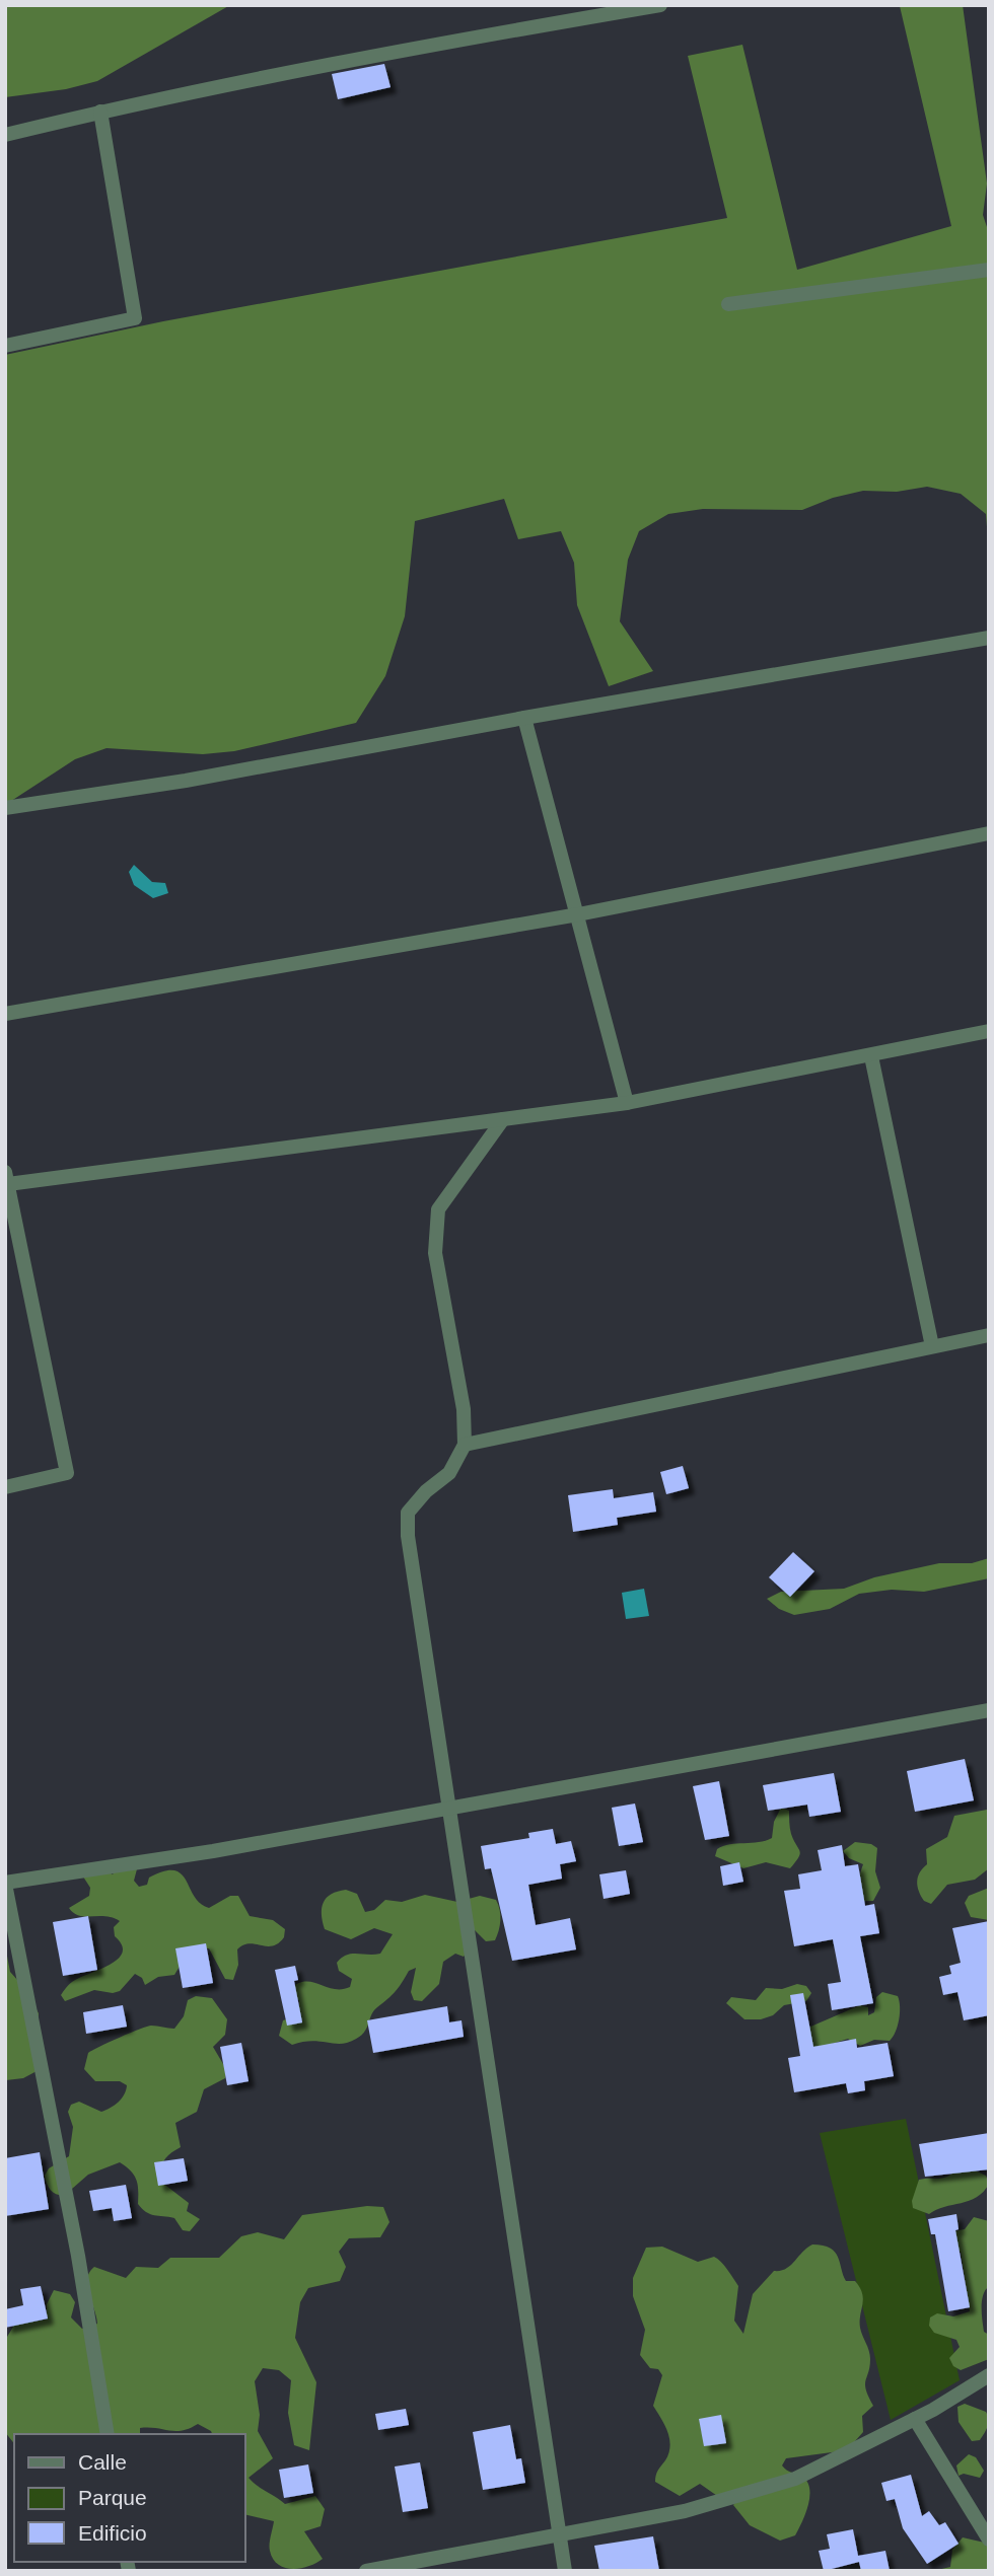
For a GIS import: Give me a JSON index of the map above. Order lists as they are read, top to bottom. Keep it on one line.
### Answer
{"legend":["Calle","Parque","Edificio"]}
